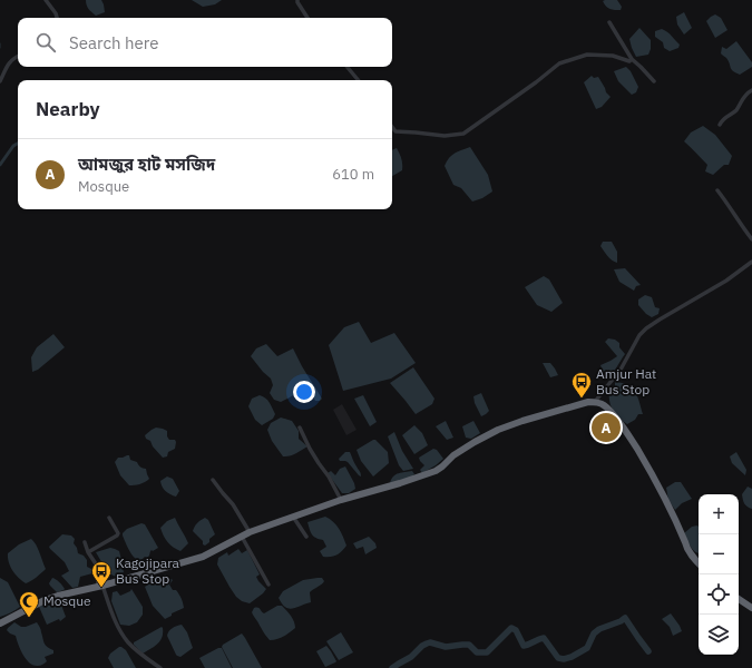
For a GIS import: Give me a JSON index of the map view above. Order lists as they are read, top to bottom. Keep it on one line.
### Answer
{"places":{"bus stop":["Amjur Hat Bus Stop","Kagojipara Bus Stop"],"mosque":["Mosque"]},"page":{"search":"Search here","heading":"Nearby","list":[{"mark":"A","name":"আমজুর হাট মসজিদ","note":"Mosque","value":"610 m"}],"pins":"A","map_buttons":["+","−"]}}
